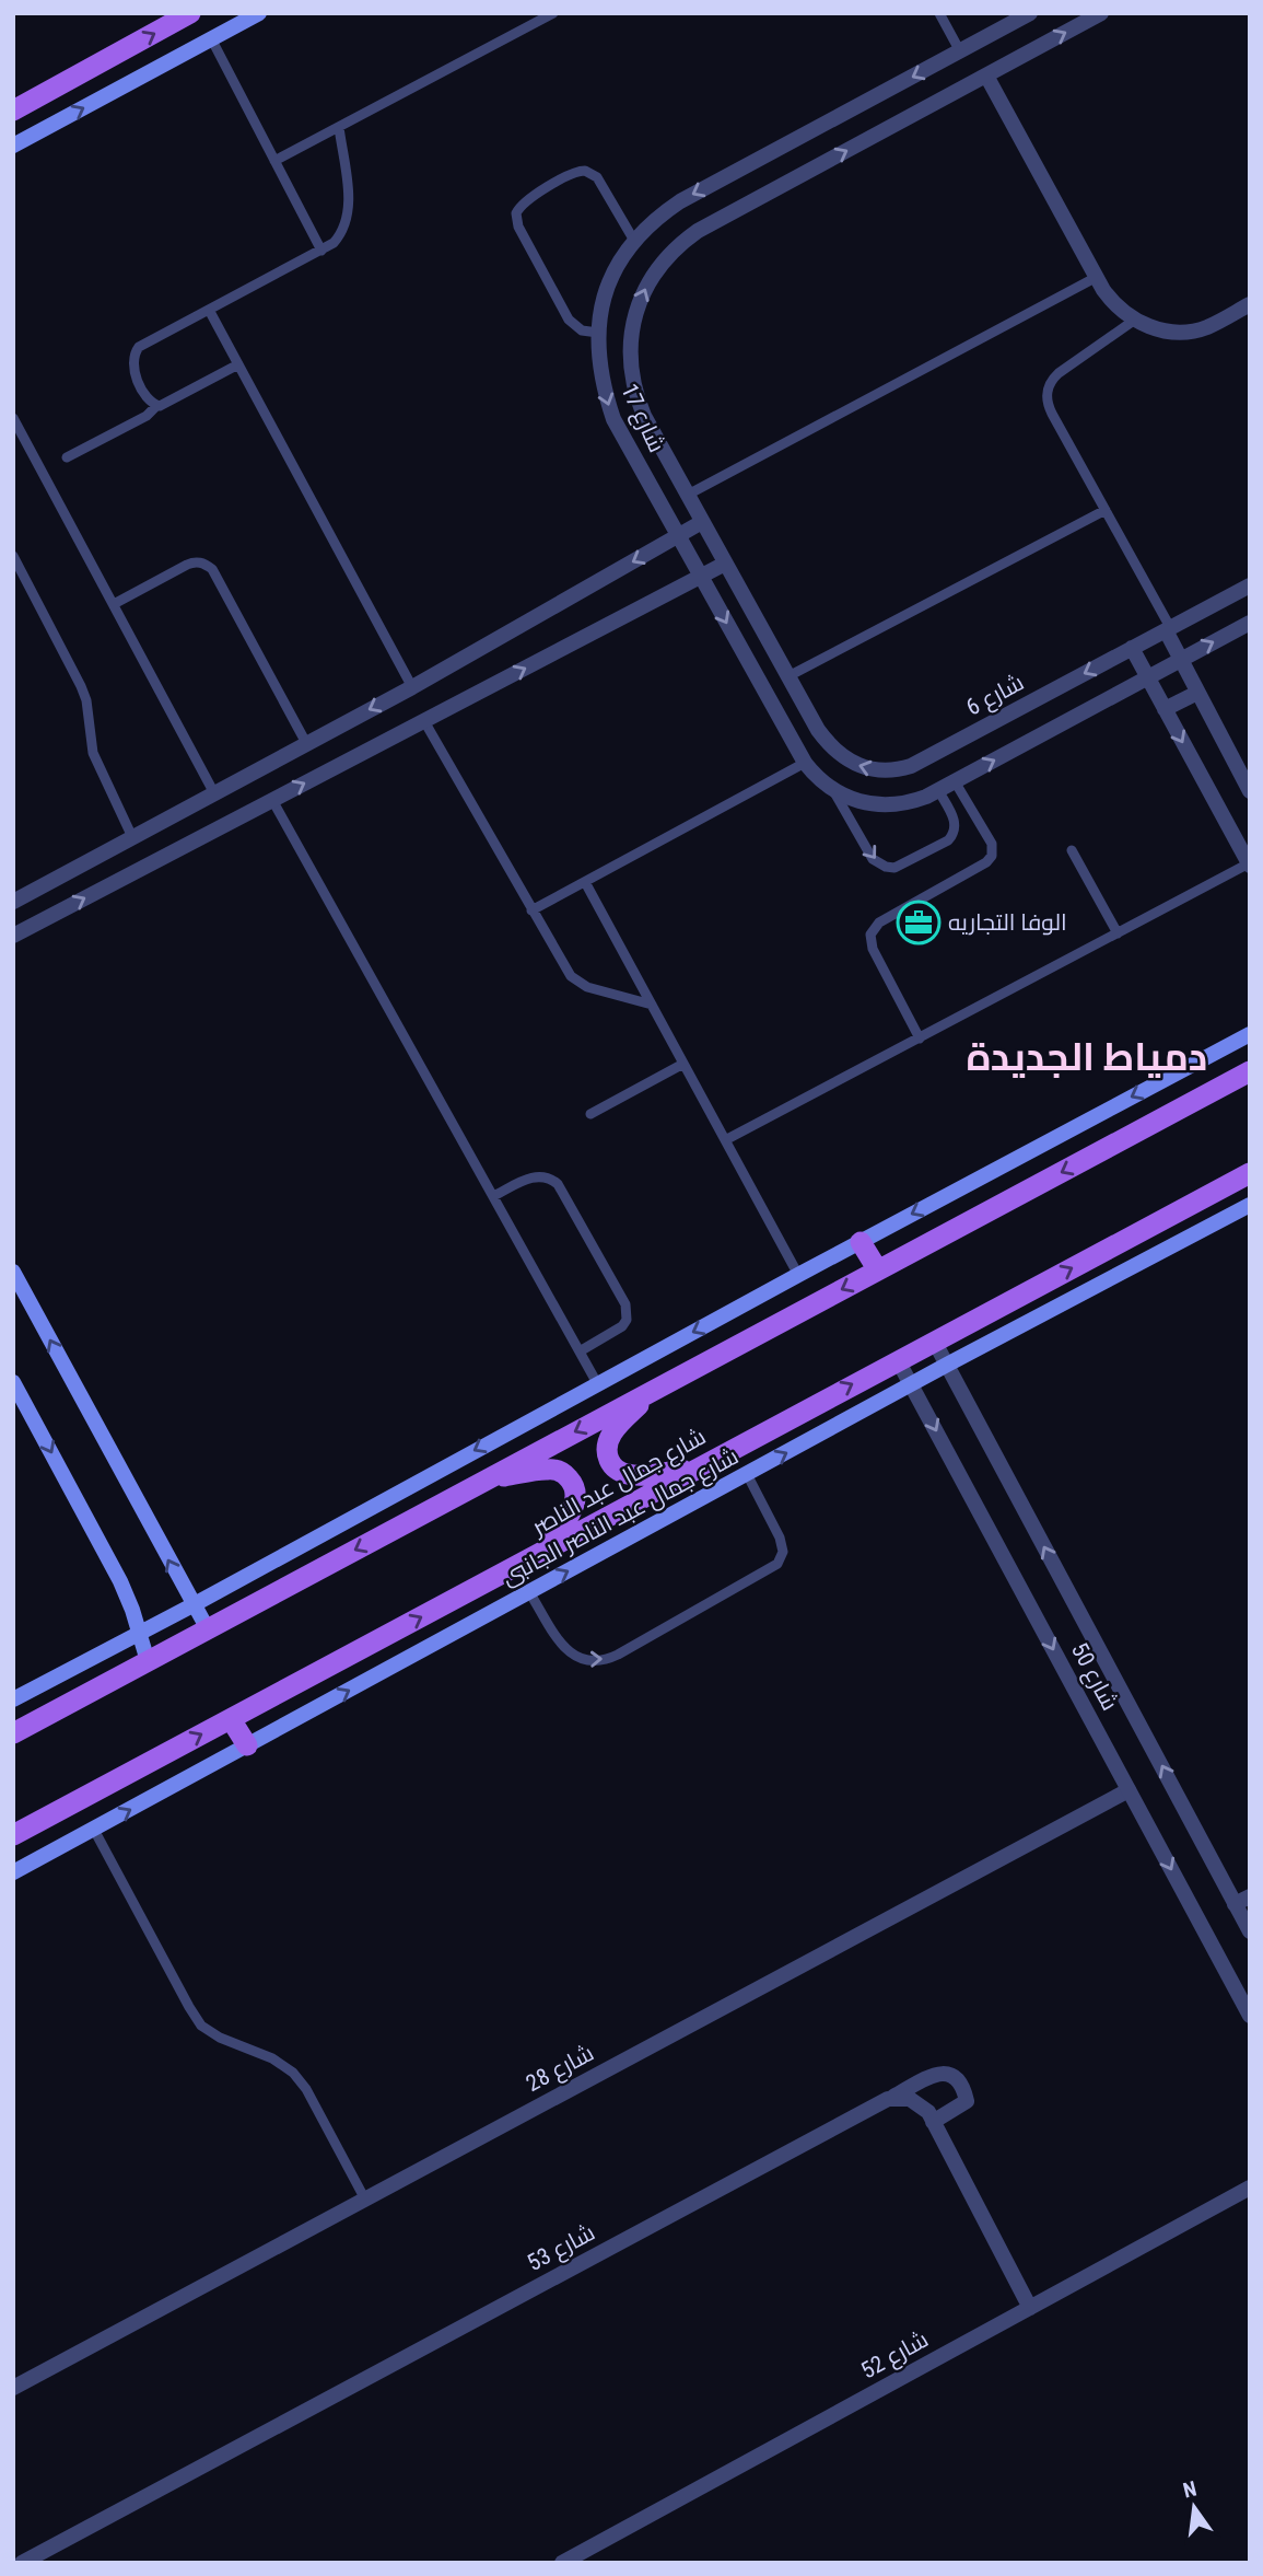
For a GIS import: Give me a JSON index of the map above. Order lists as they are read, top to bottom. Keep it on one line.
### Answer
{"streets":{"main road":["شارع جمال عبد الناصر","شارع جمال عبد الناصر الجانبى"],"street":["شارع 17","شارع 6","شارع 50","شارع 28","شارع 53","شارع 52"]},"crossings":[["شارع 17","شارع 6"],["شارع جمال عبد الناصر","شارع 50"],["شارع جمال عبد الناصر الجانبى","شارع 50"],["شارع 50","شارع 28"]],"districts":["دمياط الجديدة"],"places":{"office":["الوفا التجاريه"]},"north":"top"}
